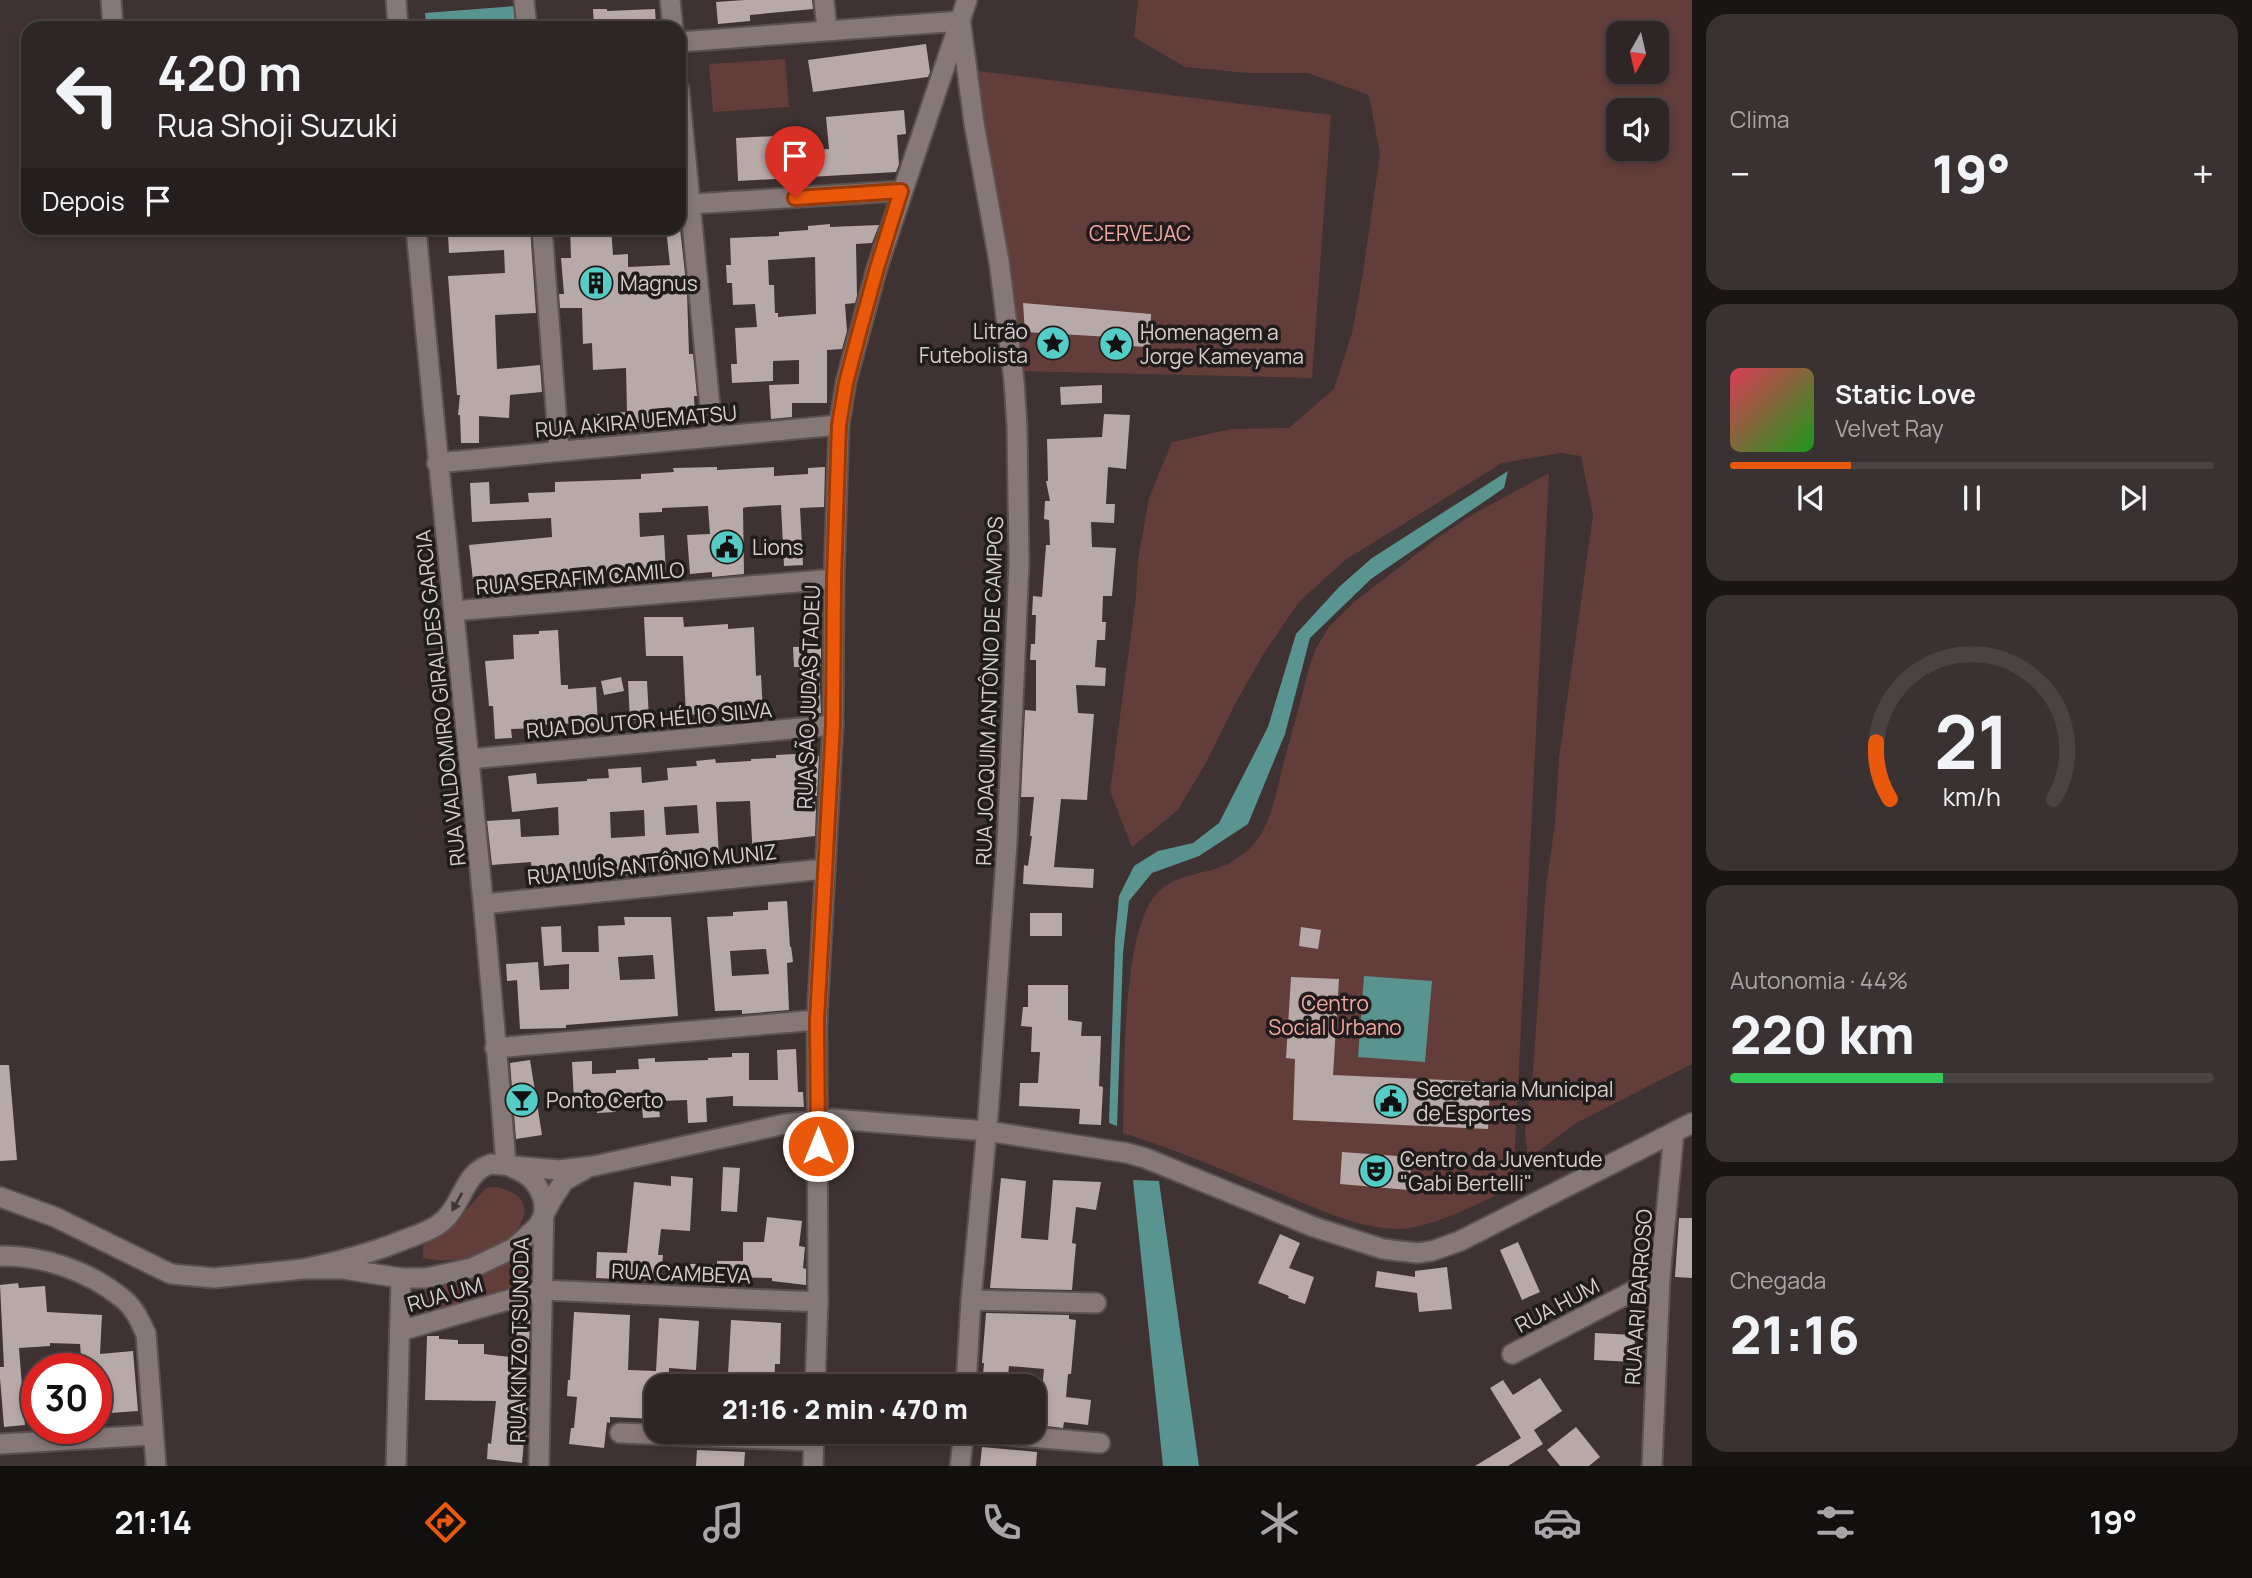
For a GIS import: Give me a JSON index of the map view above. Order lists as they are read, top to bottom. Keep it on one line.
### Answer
{"streets":{"street":["RUA AKIRA UEMATSU","RUA SERAFIM CAMILO","RUA JOAQUIM ANTÔNIO DE CAMPOS","RUA SÃO JUDAS TADEU","RUA VALDOMIRO GIRALDES GARCIA","RUA DOUTOR HÉLIO SILVA","RUA LUÍS ANTÔNIO MUNIZ","RUA CAMBEVA","RUA UM","RUA ARI BARROSO","RUA HUM","RUA KINZO TSUNODA"]},"crossings":[["RUA AKIRA UEMATSU","RUA SÃO JUDAS TADEU"],["RUA AKIRA UEMATSU","RUA VALDOMIRO GIRALDES GARCIA"],["RUA SERAFIM CAMILO","RUA SÃO JUDAS TADEU"],["RUA SERAFIM CAMILO","RUA VALDOMIRO GIRALDES GARCIA"],["RUA JOAQUIM ANTÔNIO DE CAMPOS","RUA SÃO JUDAS TADEU"],["RUA SÃO JUDAS TADEU","RUA DOUTOR HÉLIO SILVA"],["RUA SÃO JUDAS TADEU","RUA LUÍS ANTÔNIO MUNIZ"],["RUA SÃO JUDAS TADEU","RUA CAMBEVA"],["RUA VALDOMIRO GIRALDES GARCIA","RUA DOUTOR HÉLIO SILVA"],["RUA VALDOMIRO GIRALDES GARCIA","RUA LUÍS ANTÔNIO MUNIZ"],["RUA CAMBEVA","RUA UM"],["RUA CAMBEVA","RUA KINZO TSUNODA"],["RUA UM","RUA KINZO TSUNODA"],["RUA ARI BARROSO","RUA HUM"]],"parks":["CERVEJAC","Centro Social Urbano"],"places":{"building":["Magnus"],"place":["Litrão Futebolista","Homenagem a Jorge Kameyama"],"public building":["Lions","Secretaria Municipal de Esportes"],"bar":["Ponto Certo"],"theatre":["Centro da Juventude \"Gabi Bertelli\""]},"north":"bottom","page":{"tile":["Clima",["Autonomia · 44%","220 km"],["Chegada","21:16"]],"turn":["420 m","Rua Shoji Suzuki"],"heat":["−","19°","+"],"then":"Depois","song":["Static Love","Velvet Ray"],"limit":"30","trip":"21:16 · 2 min · 470 m","tabs":["21:14","19°"],"gauge":["21","km/h"]}}
